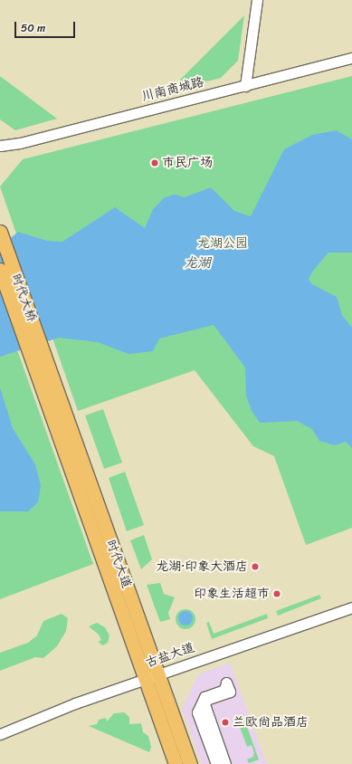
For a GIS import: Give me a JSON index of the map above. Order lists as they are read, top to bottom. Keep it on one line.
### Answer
{"streets":{"main road":["时代大桥","时代大道"],"street":["川南商城路","古盐大道"]},"crossings":[["时代大桥","时代大道"],["时代大道","古盐大道"]],"water":["龙湖"],"parks":["龙湖公园"],"places":["市民广场","龙湖·印象大酒店","印象生活超市","兰欧尚品酒店"],"scale_bar":"50 m"}
